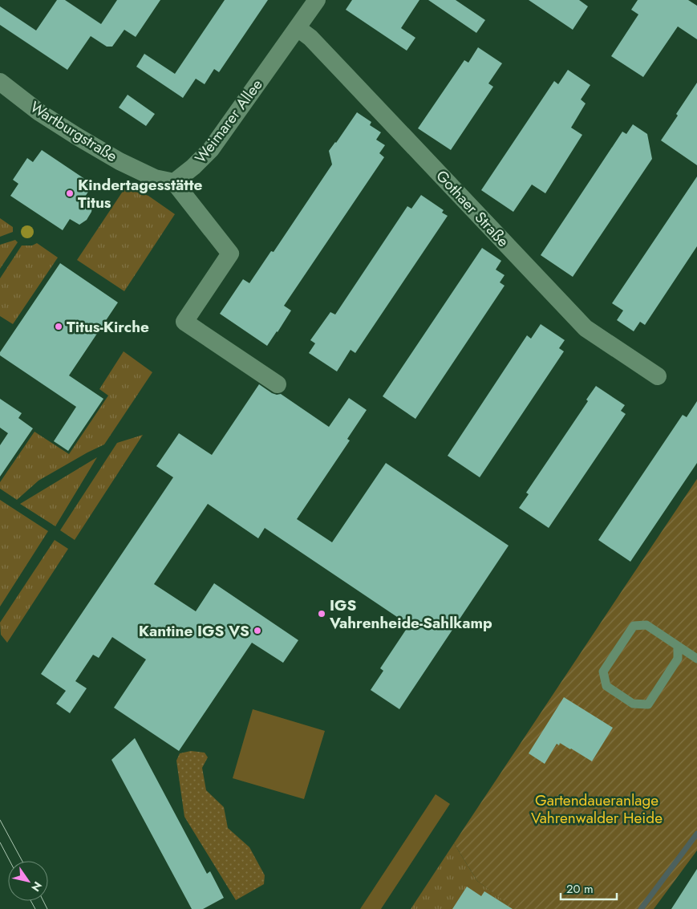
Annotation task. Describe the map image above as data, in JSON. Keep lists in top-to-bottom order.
{
  "streets": {
    "street": ["Weimarer Allee", "Wartburgstraße", "Gothaer Straße"]
  },
  "crossings": [
    ["Weimarer Allee", "Wartburgstraße"],
    ["Weimarer Allee", "Gothaer Straße"]
  ],
  "parks": ["Gartendaueranlage Vahrenwalder Heide"],
  "places": [
    "Kindertagesstätte Titus",
    "Titus-Kirche",
    "IGS Vahrenheide-Sahlkamp",
    "Kantine IGS VS"
  ],
  "scale_bar": "20 m",
  "north": "bottom right"
}
